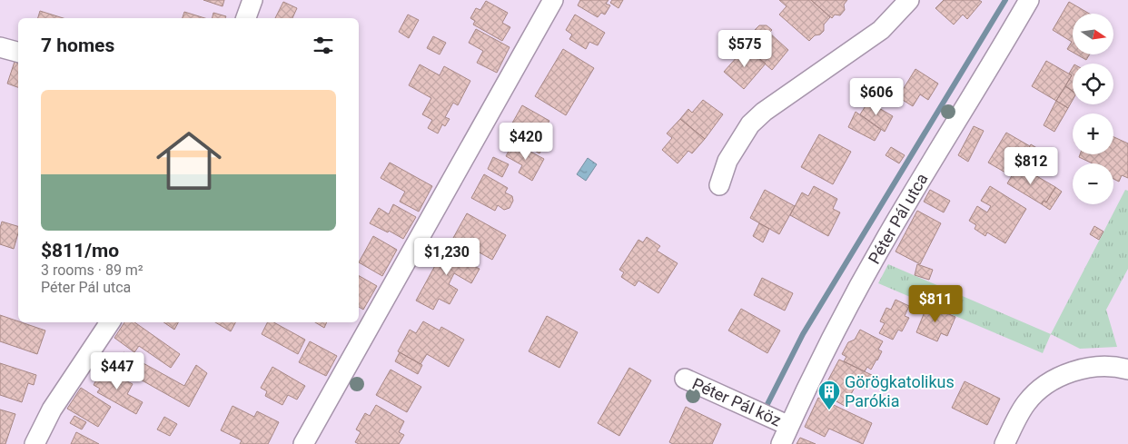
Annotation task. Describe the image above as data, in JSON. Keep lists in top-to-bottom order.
{
  "streets": {
    "street": ["Péter Pál utca", "Péter Pál köz"]
  },
  "crossings": [
    ["Péter Pál utca", "Péter Pál köz"]
  ],
  "places": {
    "building": ["Görögkatolikus Parókia"]
  },
  "north": "right",
  "page": {
    "map_buttons": ["+", "−"],
    "heading": "7 homes",
    "price": [
      "$575",
      "$606",
      "$420",
      "$812",
      "$1,230",
      "$811",
      "$447"
    ],
    "list": [
      {
        "name": "$811/mo",
        "note": "3 rooms · 89 m² · Péter Pál utca"
      }
    ]
  }
}
